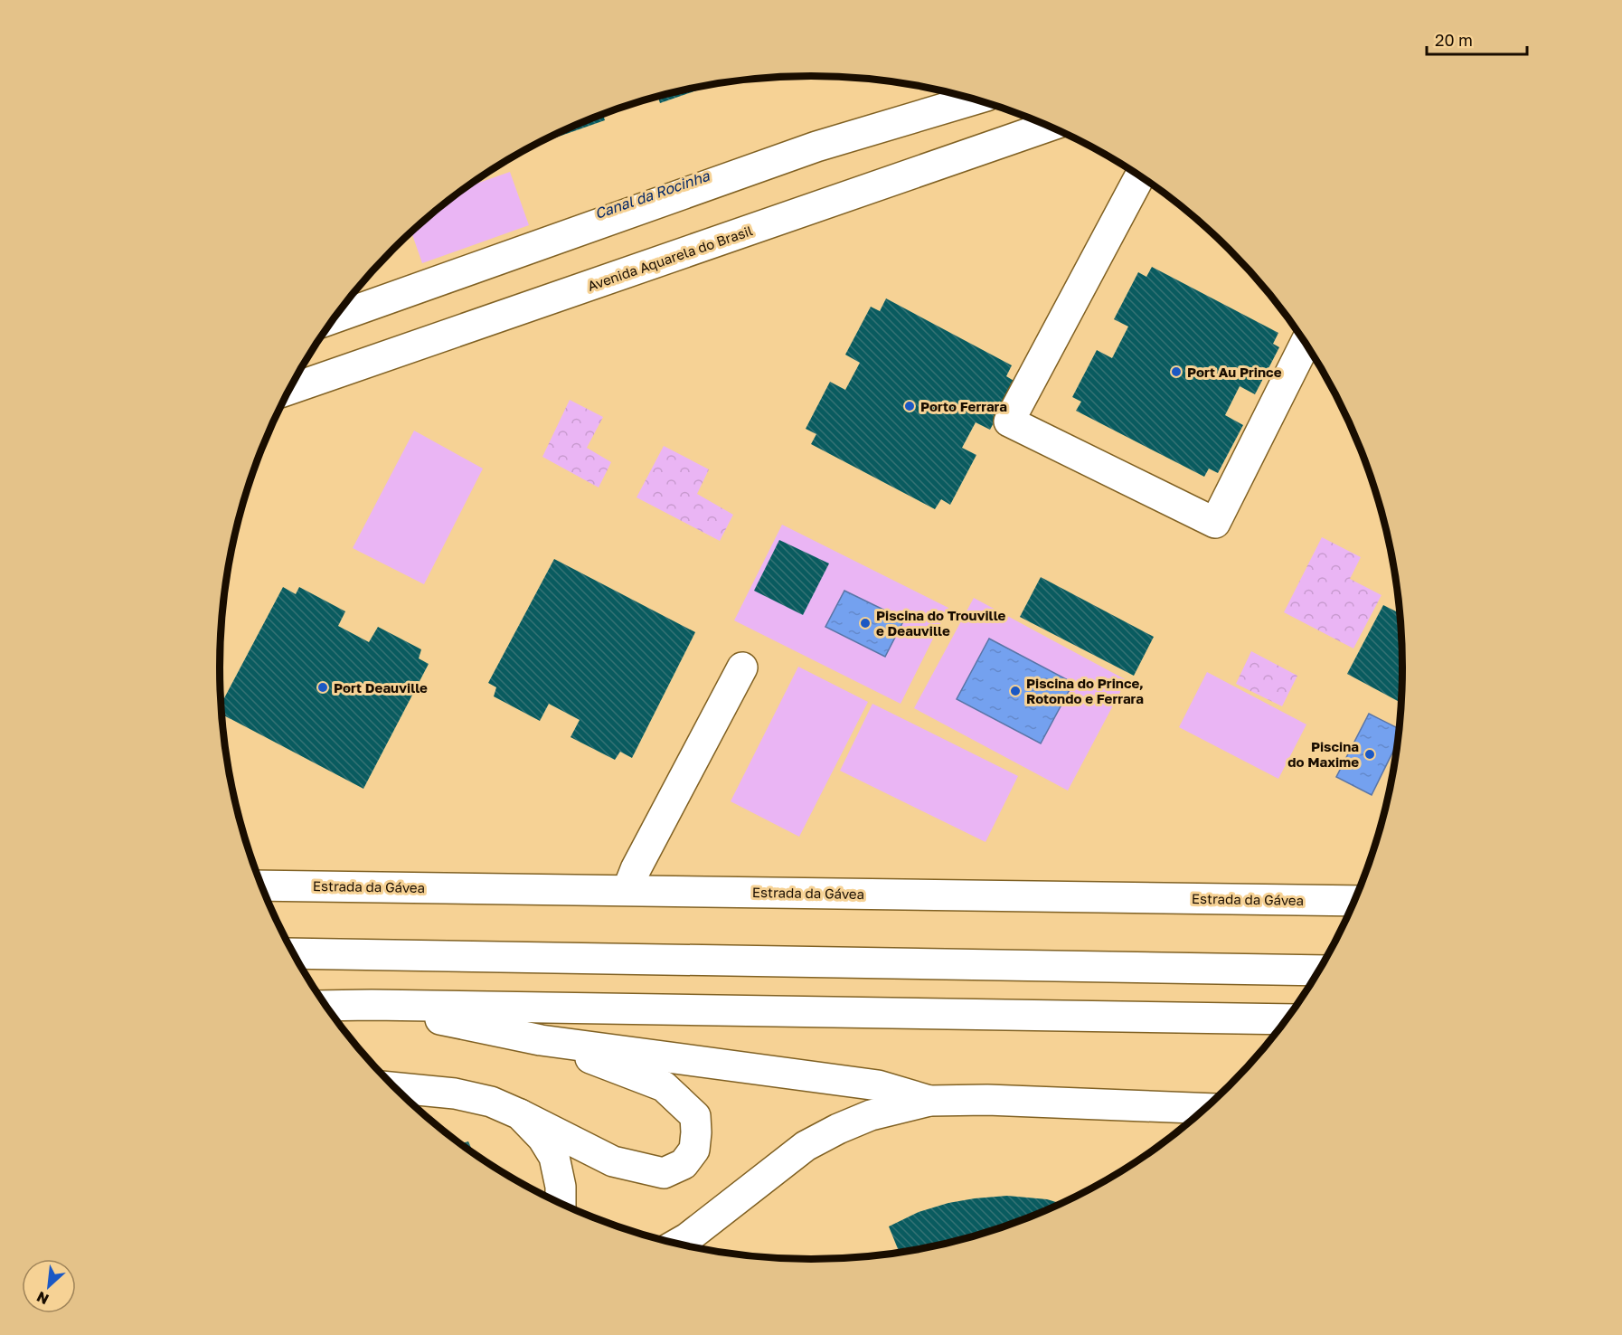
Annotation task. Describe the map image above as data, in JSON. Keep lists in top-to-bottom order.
{
  "streets": {
    "main road": ["Avenida Aquarela do Brasil", "Estrada da Gávea"]
  },
  "water": ["Canal da Rocinha"],
  "places": [
    "Port Au Prince",
    "Porto Ferrara",
    "Piscina do Trouville e Deauville",
    "Port Deauville",
    "Piscina do Prince, Rotondo e Ferrara",
    "Piscina do Maxime"
  ],
  "scale_bar": "20 m",
  "north": "bottom left"
}
